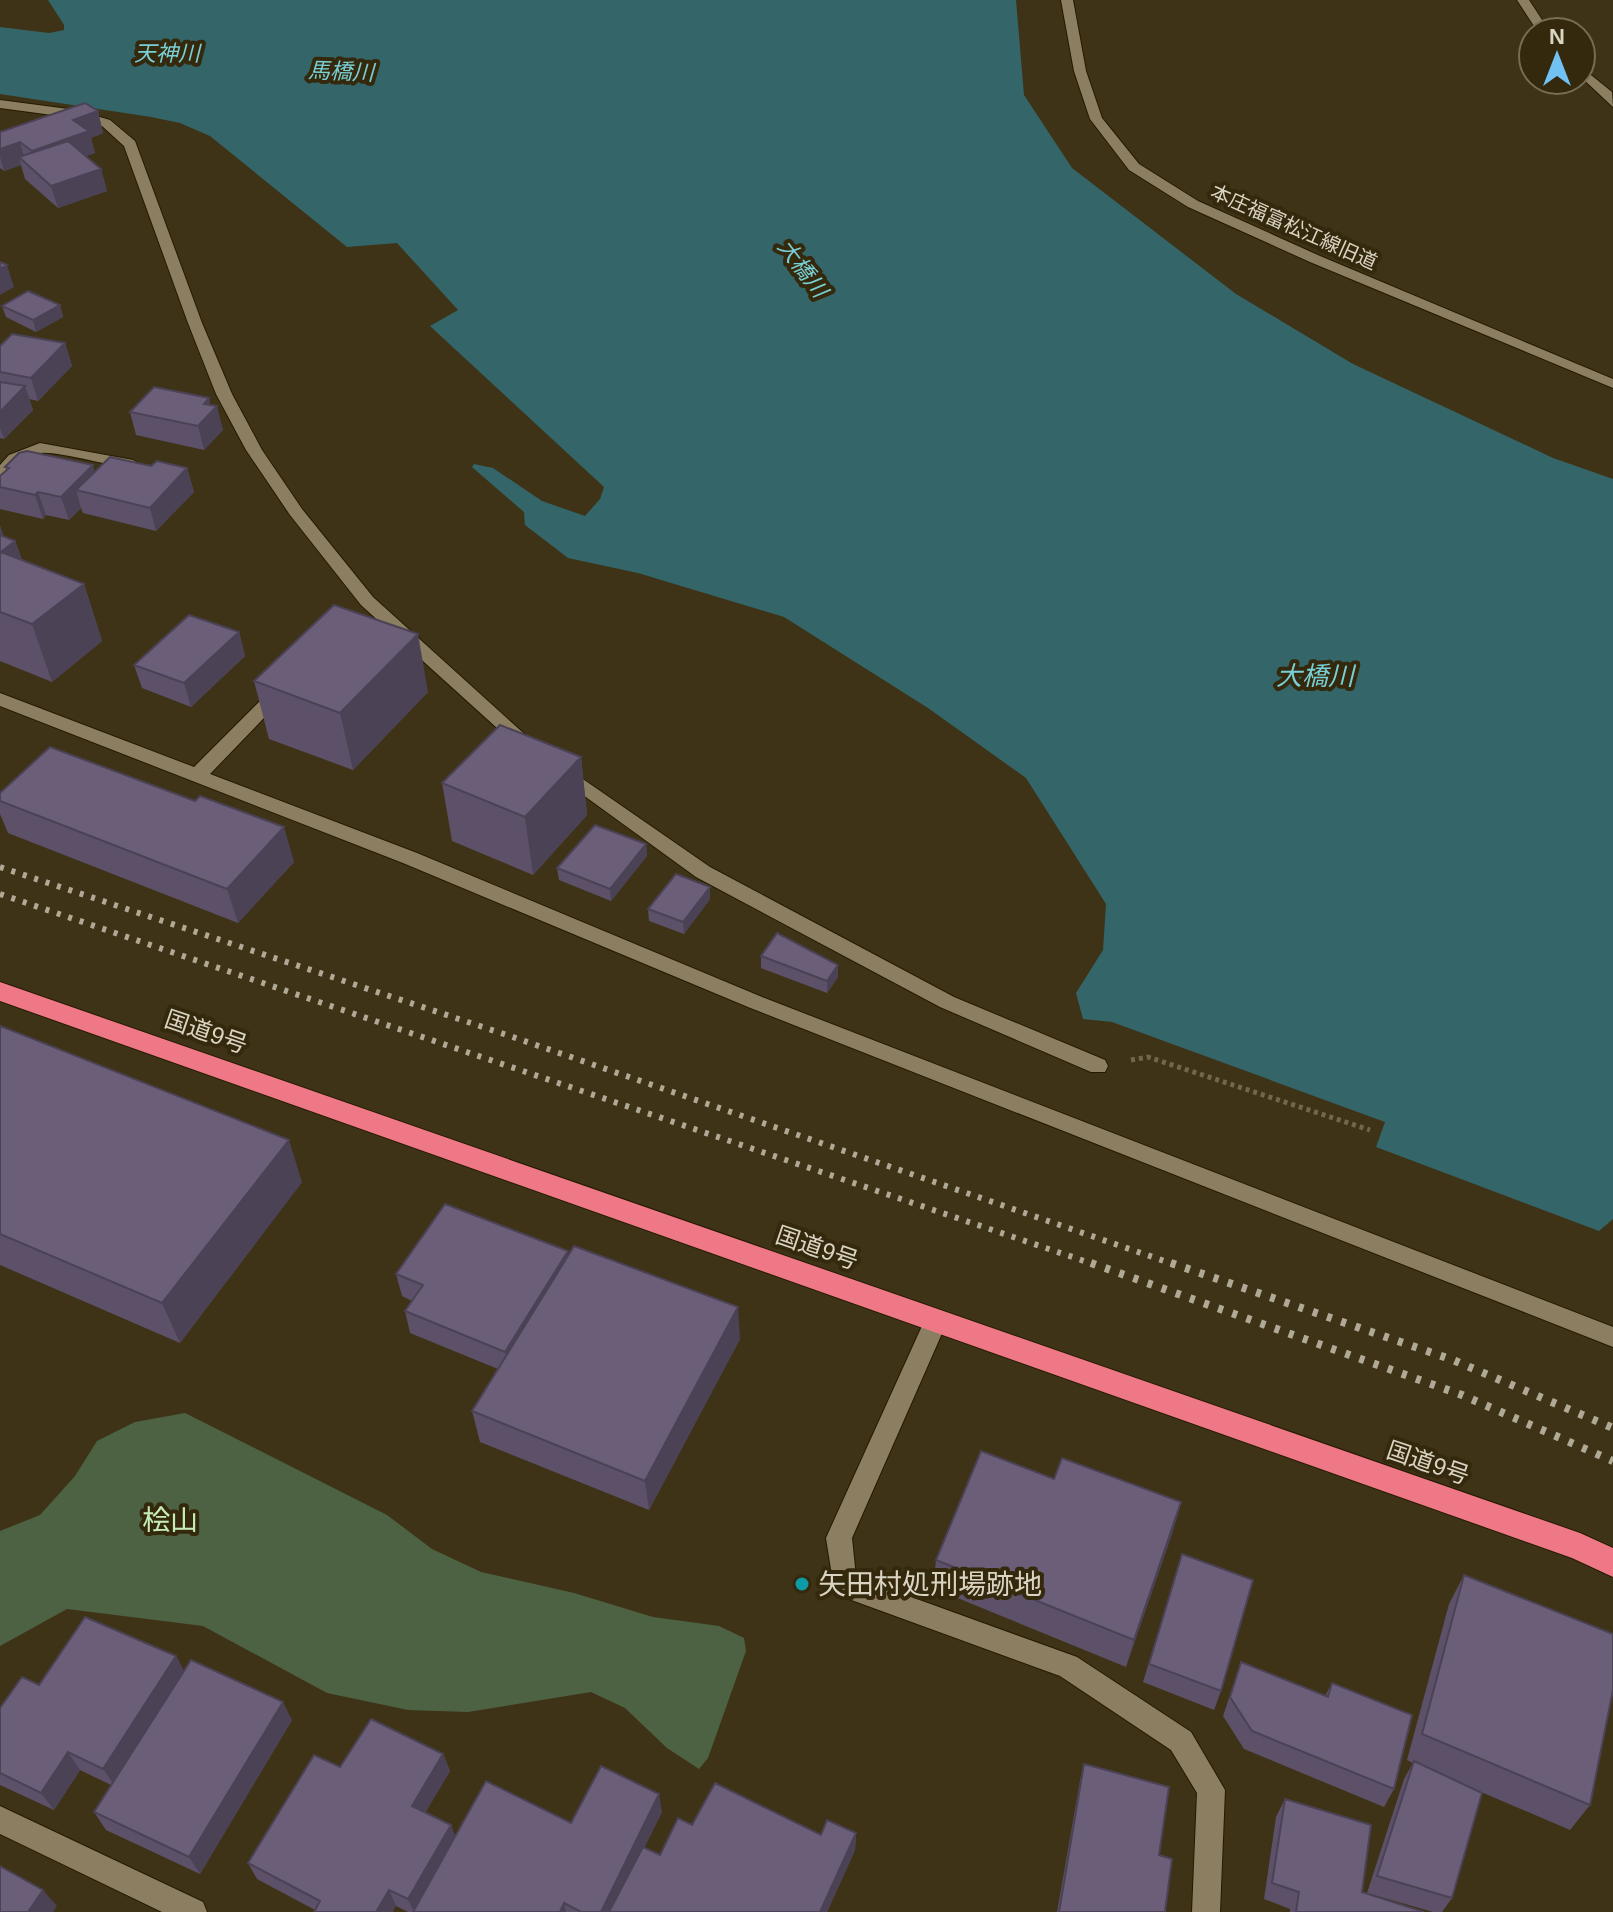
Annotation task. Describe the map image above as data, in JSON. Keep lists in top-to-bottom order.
{
  "streets": {
    "highway": ["国道9号"],
    "street": ["本庄福富松江線旧道"]
  },
  "water": ["天神川", "馬橋川", "大橋川"],
  "parks": ["桧山"],
  "places": ["矢田村処刑場跡地"],
  "north": "top"
}
